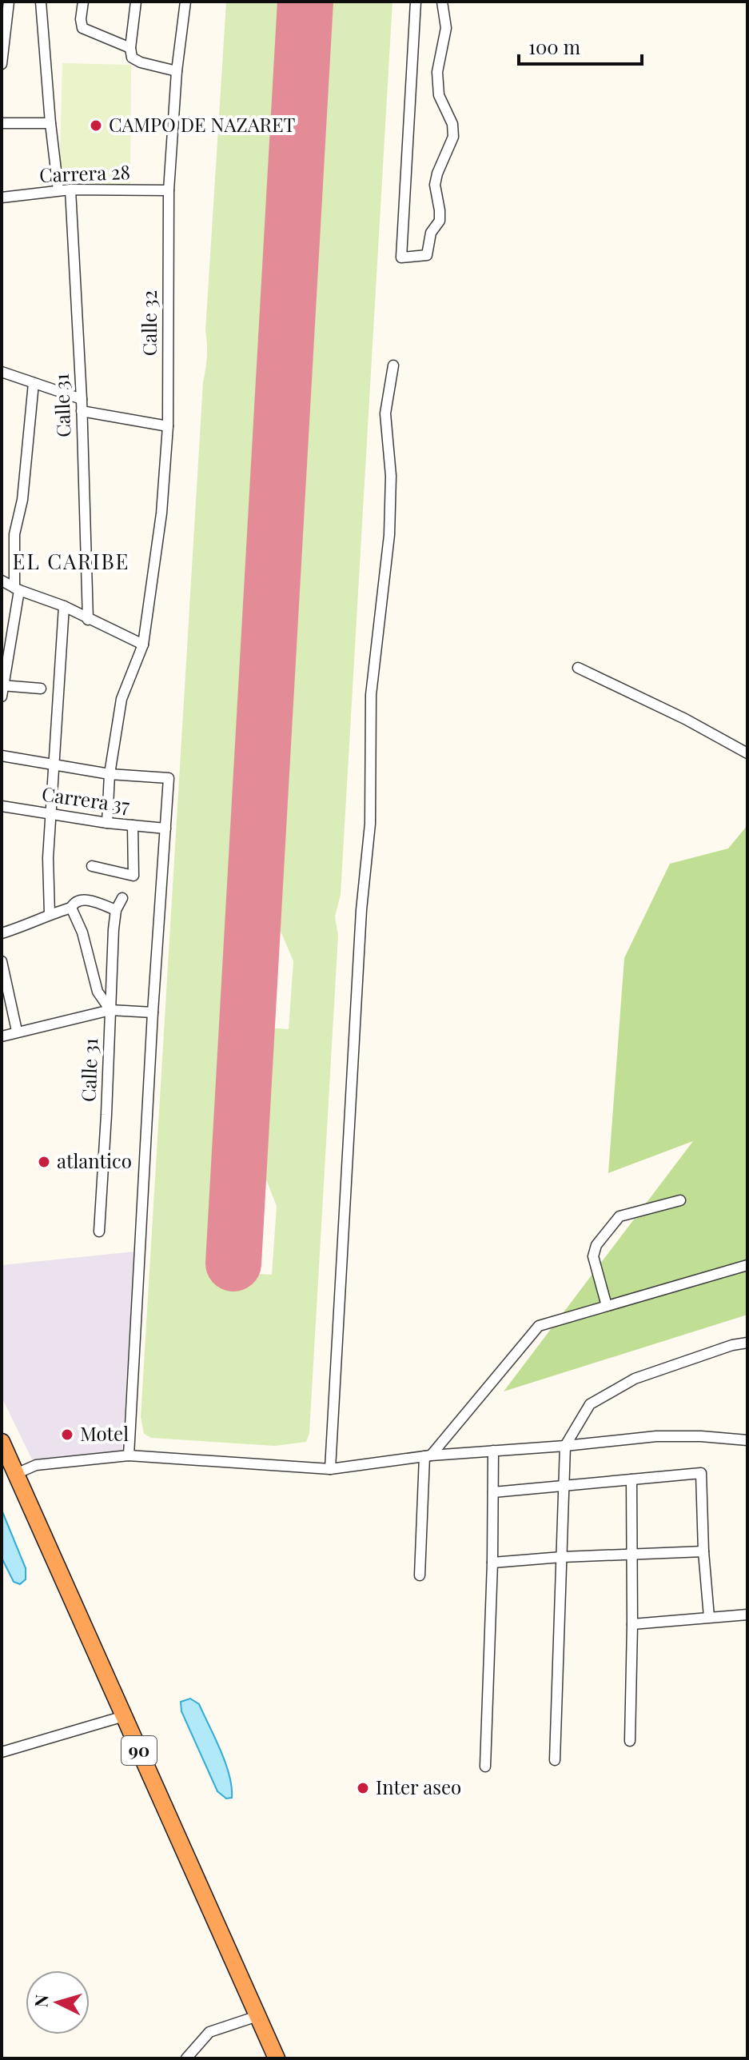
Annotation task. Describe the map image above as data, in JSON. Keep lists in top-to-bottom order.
{
  "streets": {
    "highway": ["90"],
    "street": [
      "Carrera 28",
      "Calle 32",
      "Calle 31",
      "Carrera 37"
    ]
  },
  "crossings": [
    ["Carrera 28", "Calle 32"],
    ["Carrera 28", "Calle 31"],
    ["Calle 32", "Carrera 37"]
  ],
  "districts": ["EL CARIBE"],
  "places": [
    "CAMPO DE NAZARET",
    "atlantico",
    "Motel",
    "Inter aseo"
  ],
  "scale_bar": "100 m",
  "north": "left"
}
